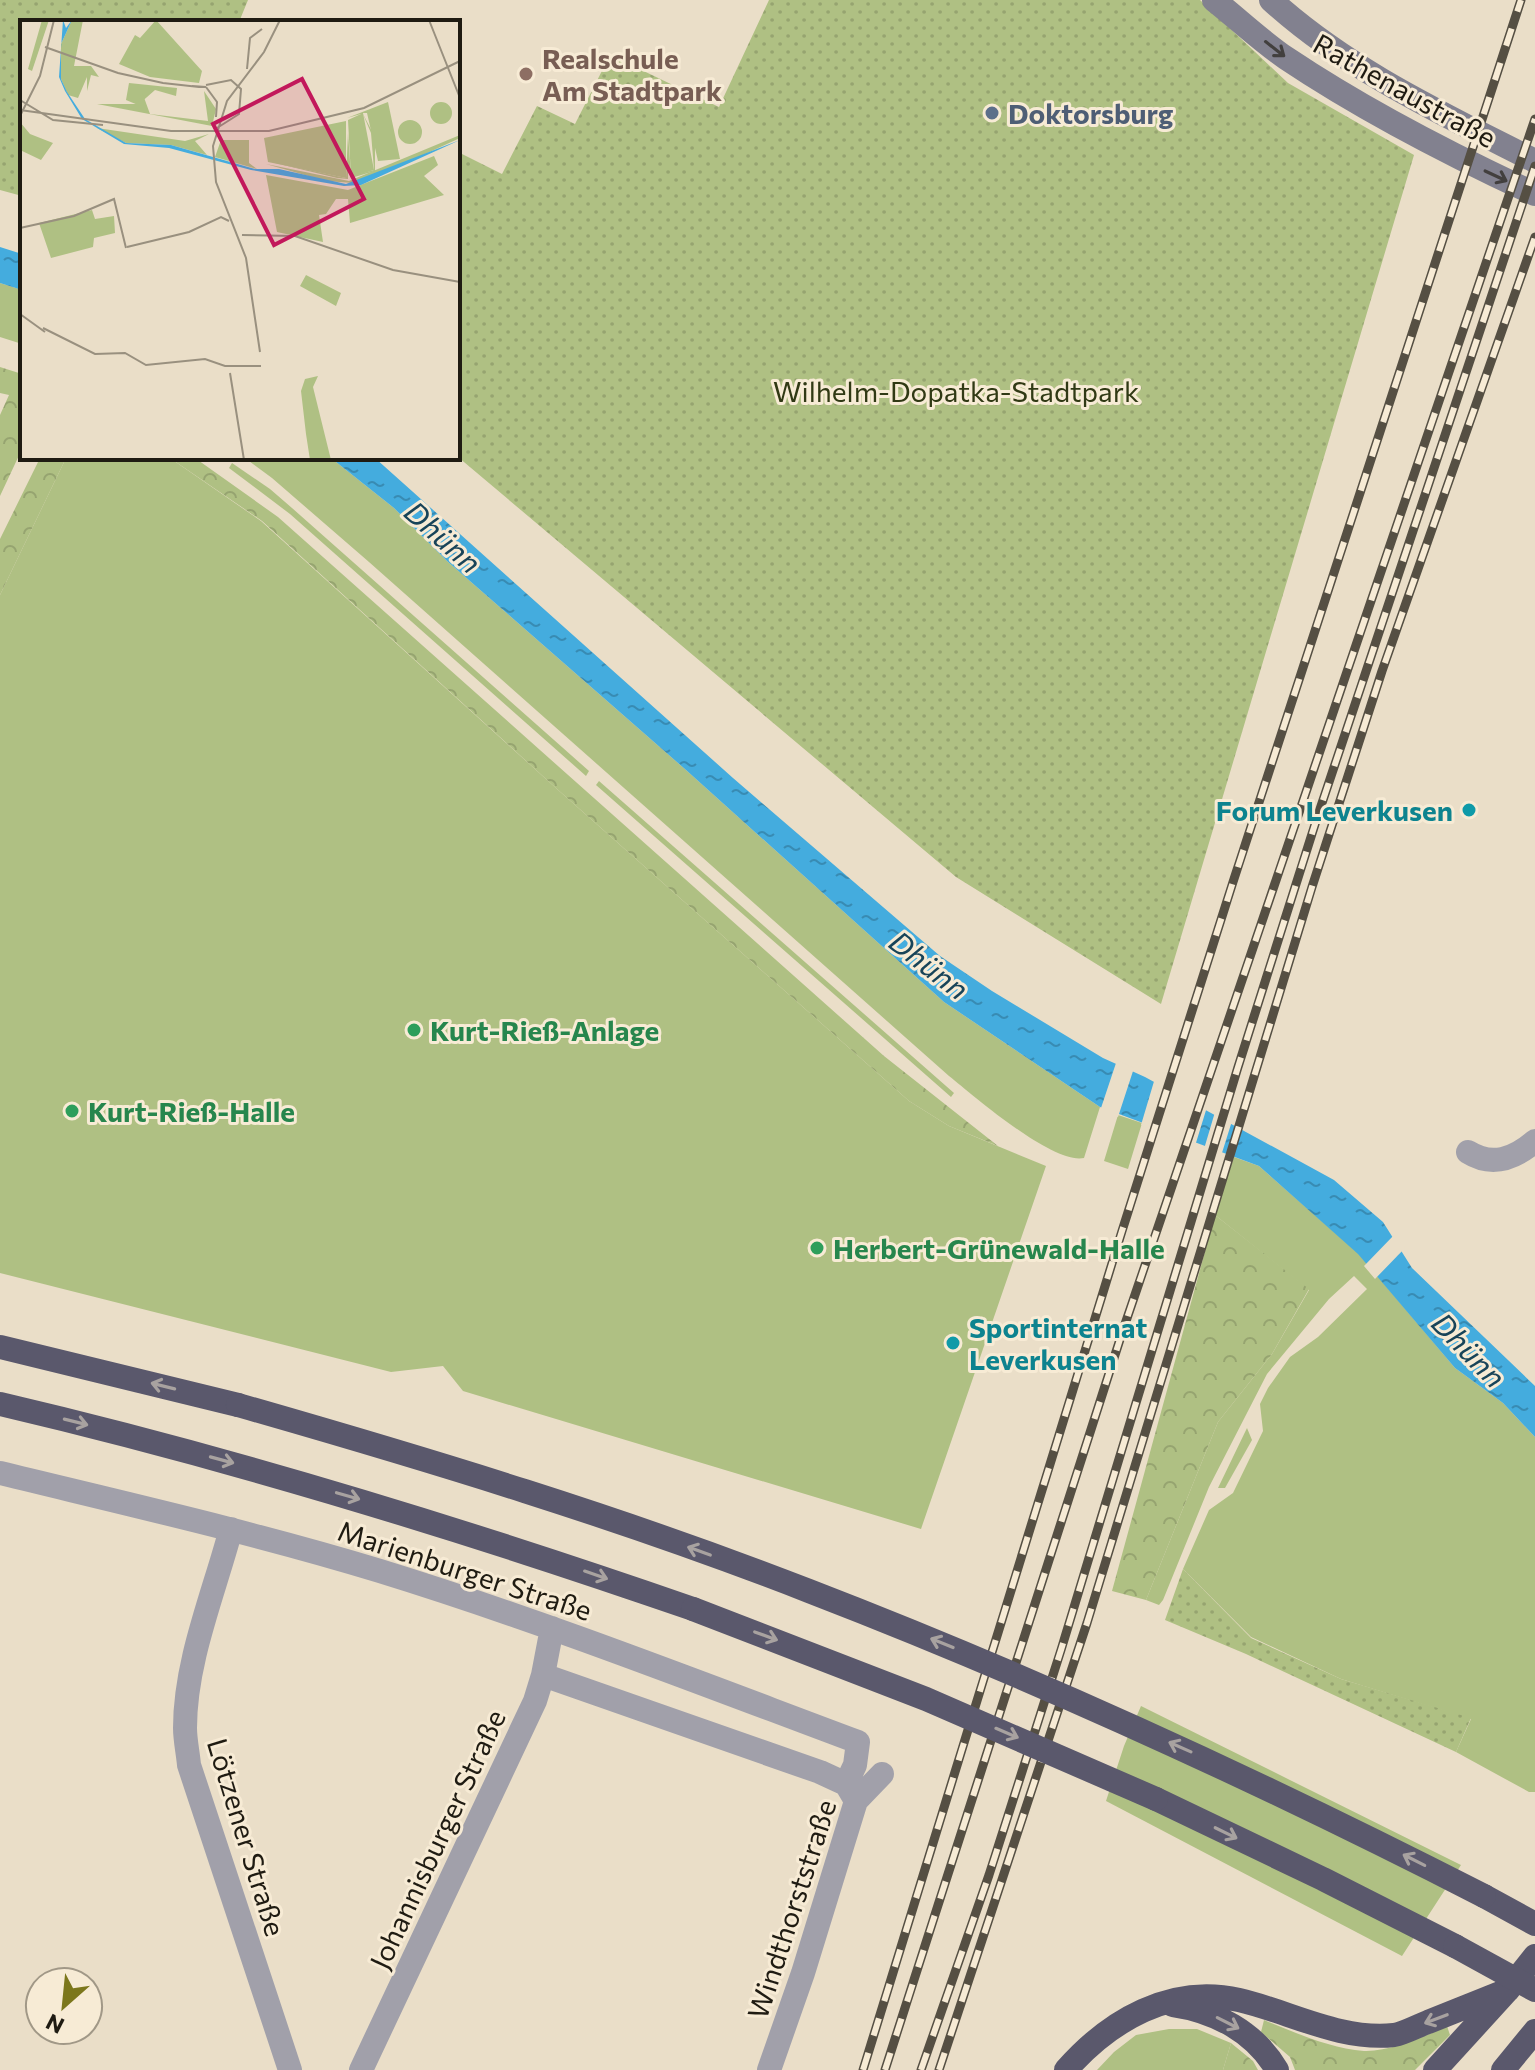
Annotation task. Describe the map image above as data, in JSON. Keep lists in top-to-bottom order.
{
  "streets": {
    "main road": ["Rathenaustraße"],
    "street": [
      "Marienburger Straße",
      "Lötzener Straße",
      "Johannisburger Straße",
      "Windthorststraße"
    ]
  },
  "crossings": [
    ["Marienburger Straße", "Lötzener Straße"],
    ["Marienburger Straße", "Johannisburger Straße"],
    ["Marienburger Straße", "Windthorststraße"]
  ],
  "water": ["Dhünn"],
  "parks": ["Wilhelm-Dopatka-Stadtpark"],
  "places": [
    "Realschule Am Stadtpark",
    "Doktorsburg",
    "Forum Leverkusen",
    "Kurt-Rieß-Anlage",
    "Kurt-Rieß-Halle",
    "Herbert-Grünewald-Halle",
    "Sportinternat Leverkusen"
  ],
  "north": "bottom left"
}
